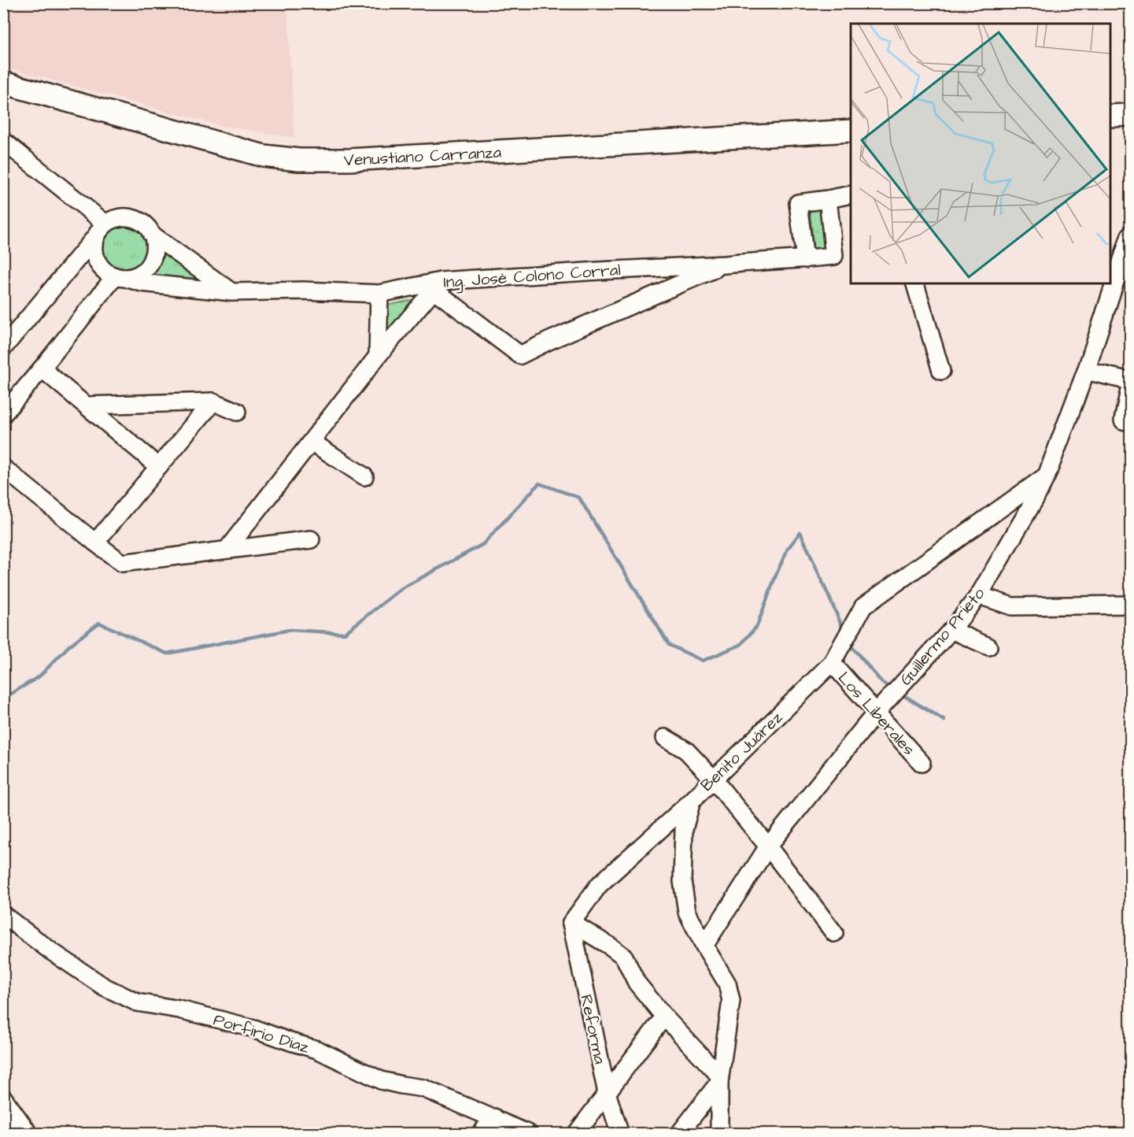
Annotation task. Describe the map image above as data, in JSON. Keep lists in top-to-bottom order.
{
  "streets": {
    "main road": ["Venustiano Carranza"],
    "street": [
      "Ing. José Colono Corral",
      "Guillermo Prieto",
      "Los Liberales",
      "Benito Juárez",
      "Reforma",
      "Porfirio Diaz"
    ]
  },
  "crossings": [
    ["Guillermo Prieto", "Los Liberales"],
    ["Guillermo Prieto", "Benito Juárez"],
    ["Los Liberales", "Benito Juárez"]
  ]
}
